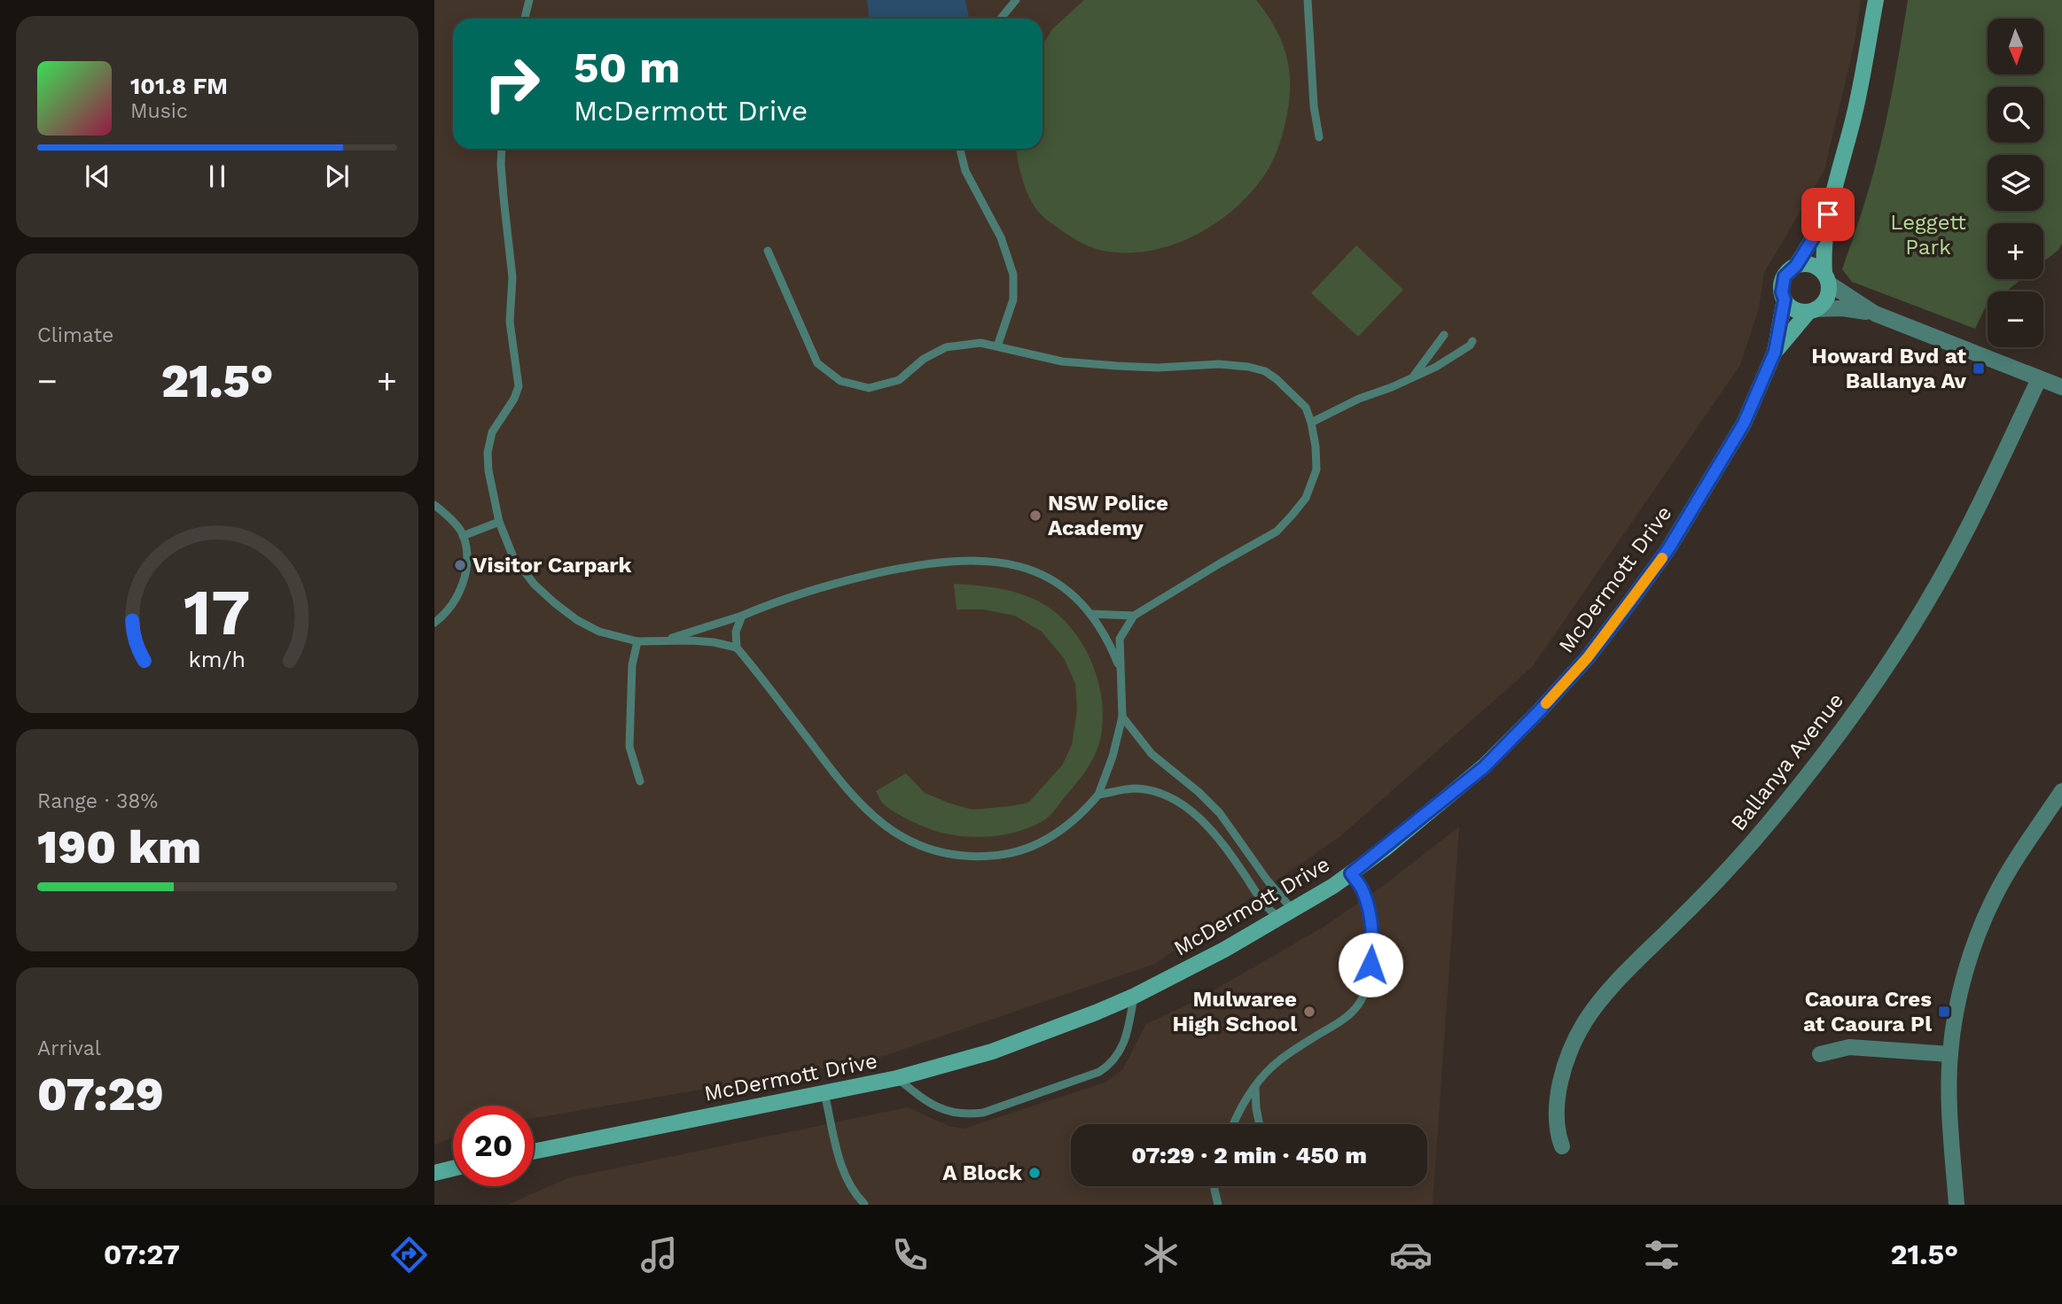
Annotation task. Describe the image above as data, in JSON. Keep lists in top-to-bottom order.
{
  "streets": {
    "main road": ["McDermott Drive"],
    "street": ["Ballanya Avenue"]
  },
  "parks": ["Leggett Park"],
  "places": {
    "transit": ["Howard Bvd at Ballanya Av", "Caoura Cres at Caoura Pl"],
    "other": [
      "NSW Police Academy",
      "Visitor Carpark",
      "Mulwaree High School",
      "A Block"
    ]
  },
  "north": "bottom",
  "page": {
    "map_buttons": ["+", "−"],
    "turn": ["50 m", "McDermott Drive"],
    "song": ["101.8 FM", "Music"],
    "tile": [
      "Climate",
      ["Range · 38%", "190 km"],
      ["Arrival", "07:29"]
    ],
    "heat": ["−", "21.5°", "+"],
    "limit": "20",
    "trip": "07:29 · 2 min · 450 m",
    "tabs": ["07:27", "21.5°"],
    "gauge": ["17", "km/h"]
  }
}
